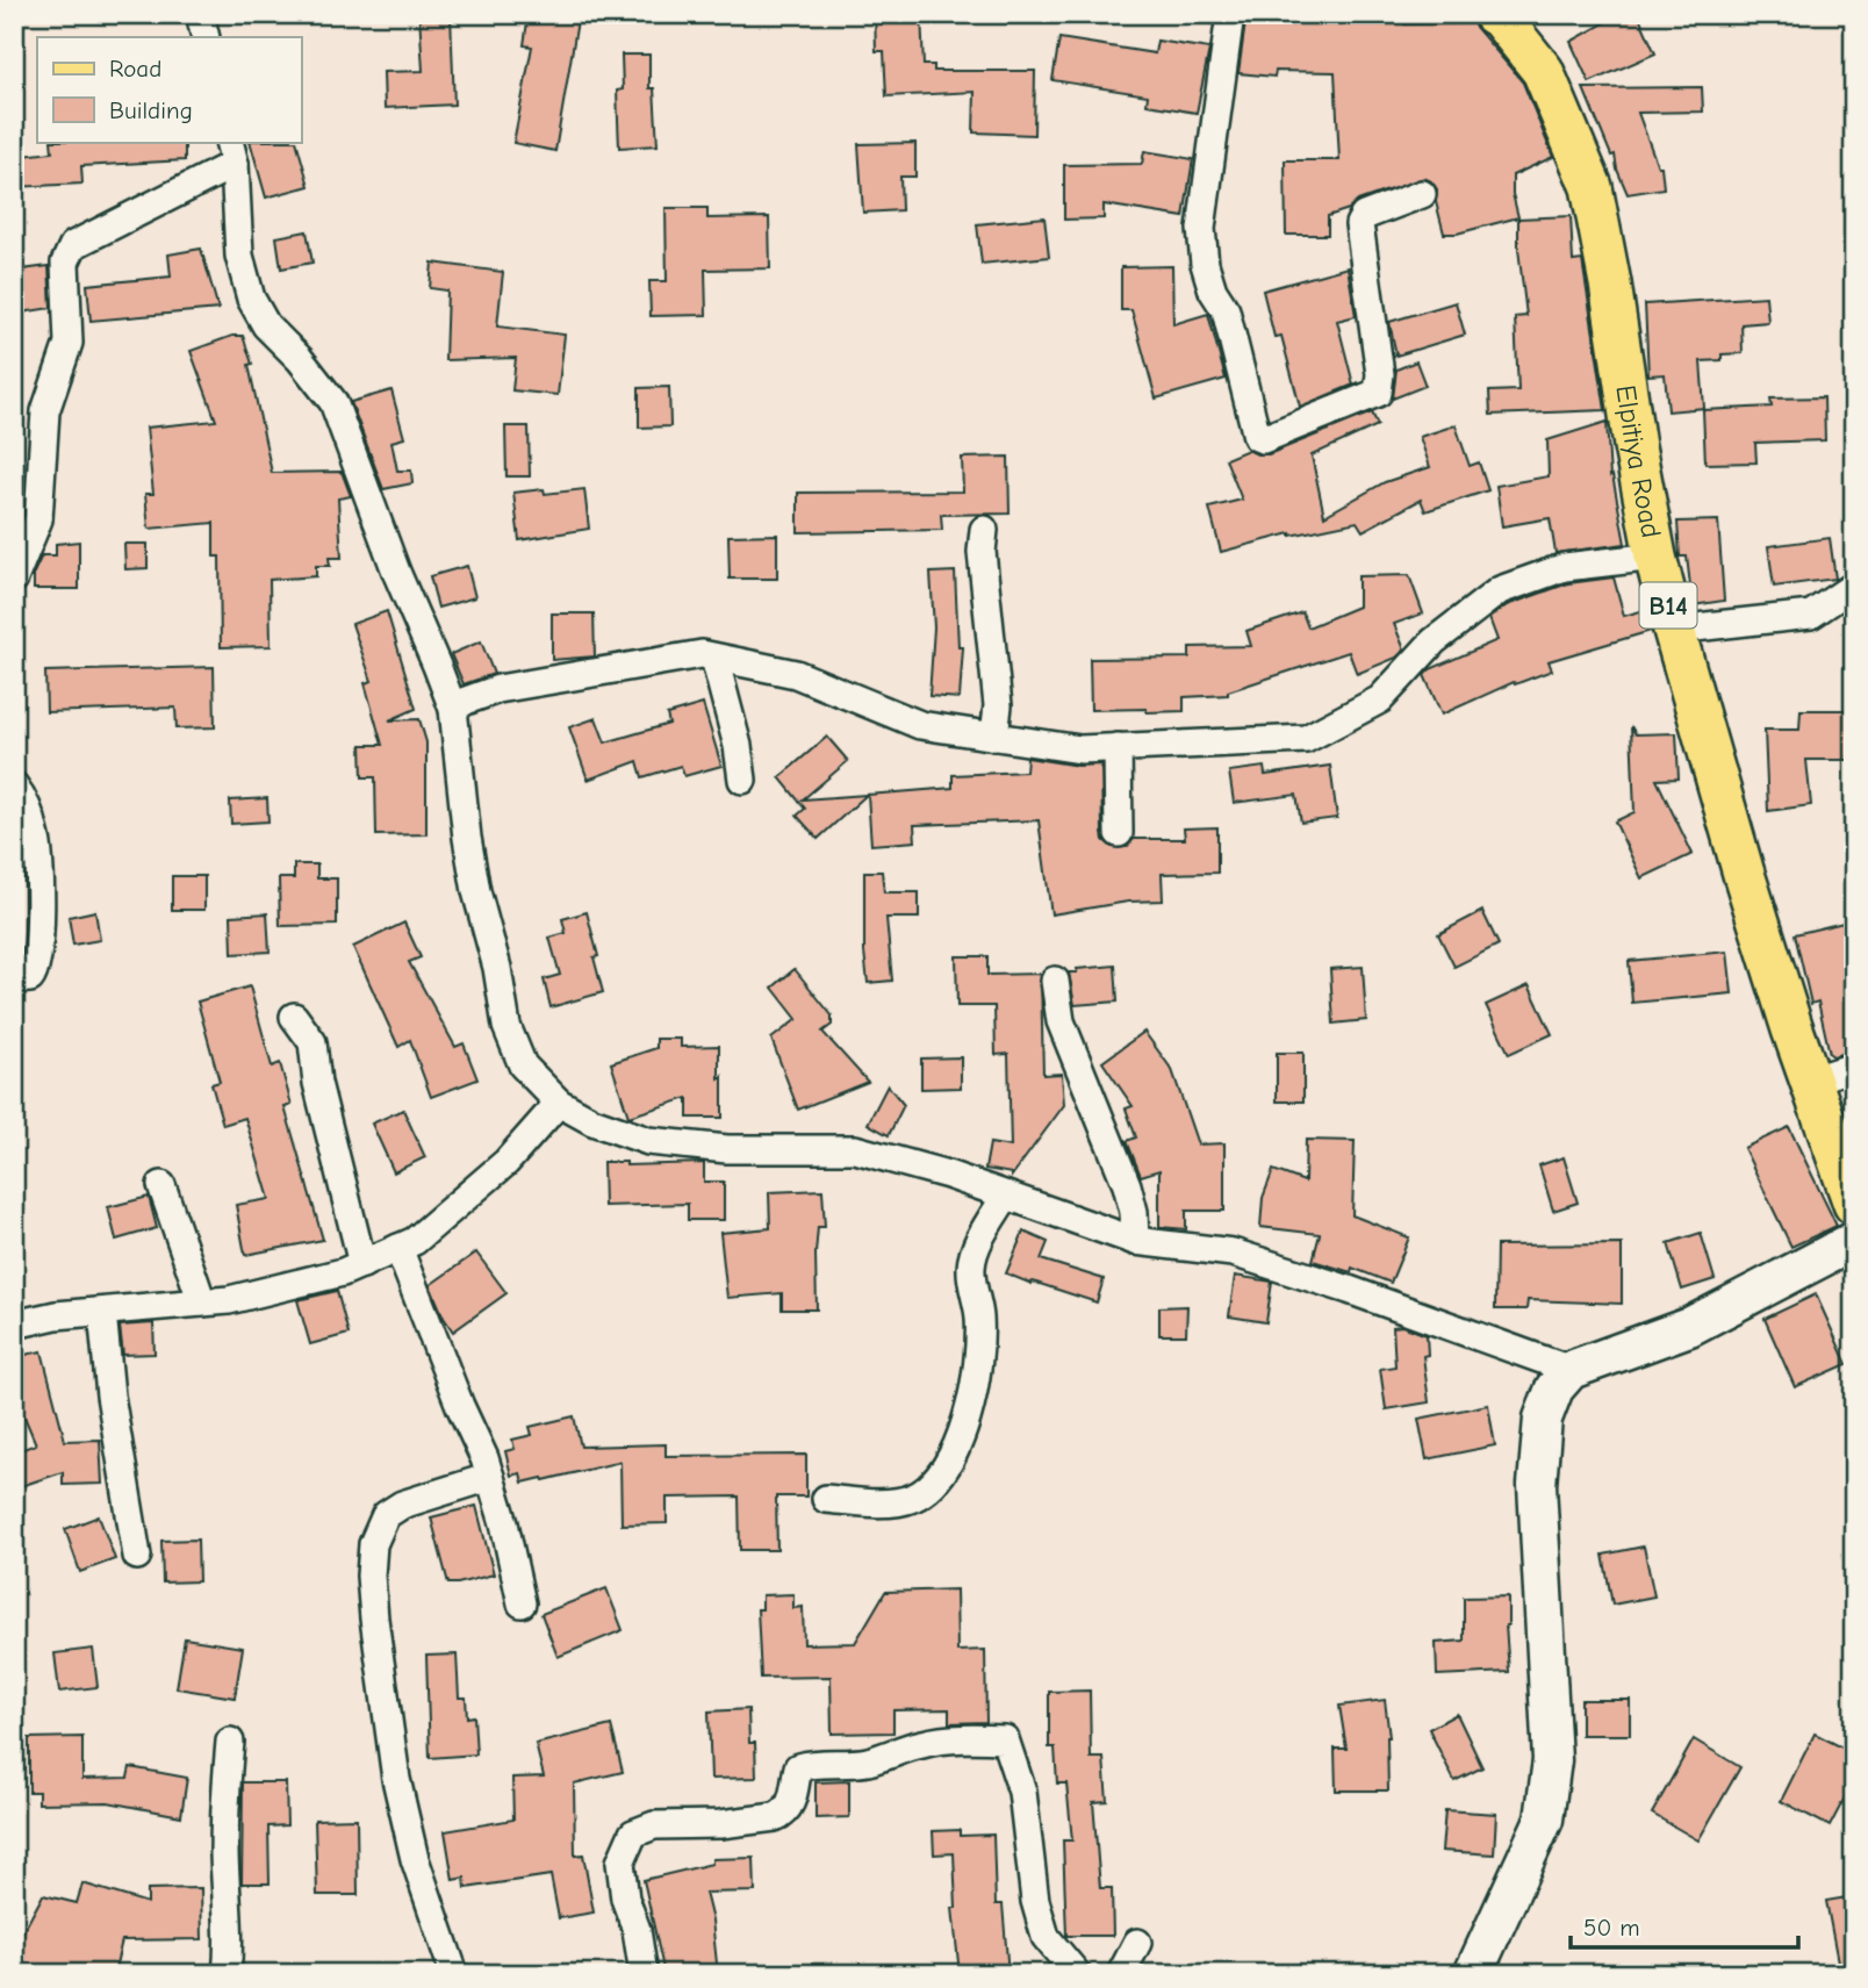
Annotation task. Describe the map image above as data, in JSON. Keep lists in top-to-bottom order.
{
  "streets": {
    "main road": ["Elpitiya Road", "B14"]
  },
  "legend": ["Road", "Building"],
  "scale_bar": "50 m"
}
